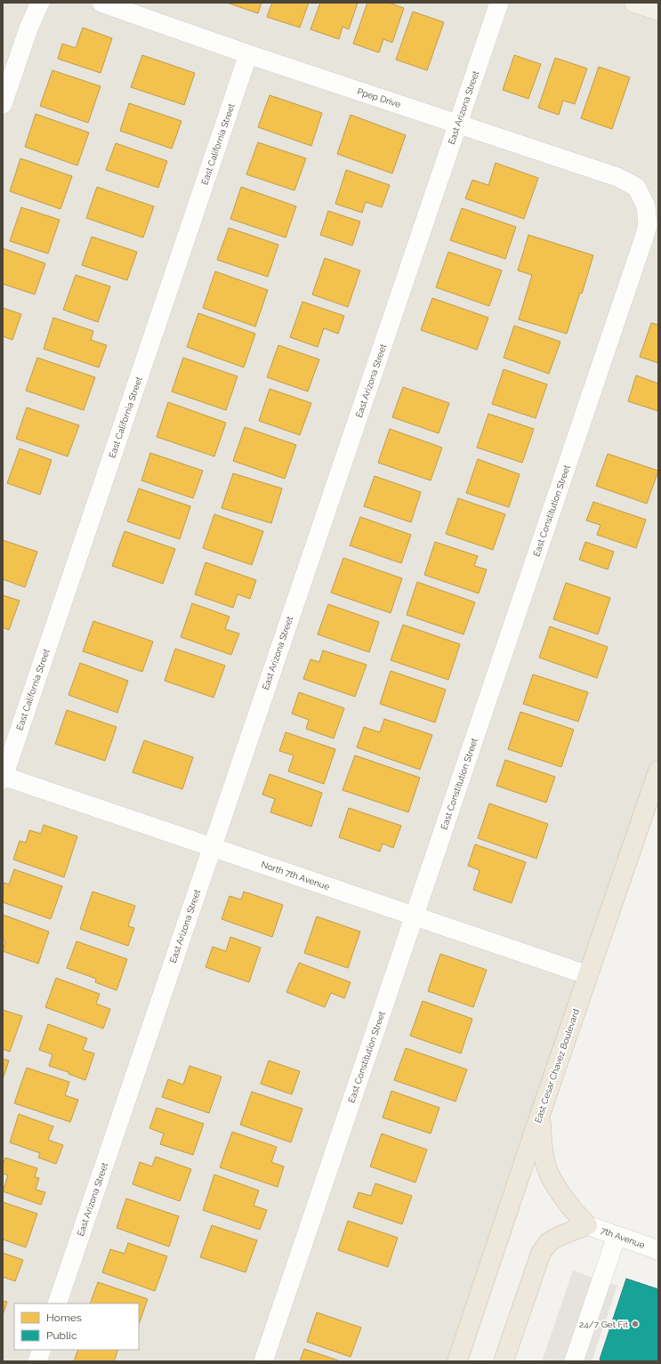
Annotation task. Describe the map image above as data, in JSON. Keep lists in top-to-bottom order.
{
  "streets": {
    "highway": ["East Cesar Chavez Boulevard"],
    "street": [
      "Ppep Drive",
      "East Arizona Street",
      "East California Street",
      "East Constitution Street",
      "North 7th Avenue",
      "7th Avenue"
    ]
  },
  "crossings": [
    ["Ppep Drive", "East Arizona Street"],
    ["Ppep Drive", "East California Street"],
    ["Ppep Drive", "East Constitution Street"],
    ["East Arizona Street", "North 7th Avenue"],
    ["East California Street", "North 7th Avenue"],
    ["East Constitution Street", "North 7th Avenue"],
    ["North 7th Avenue", "East Cesar Chavez Boulevard"]
  ],
  "places": ["24/7 Get Fit"],
  "legend": ["Homes", "Public"]
}
